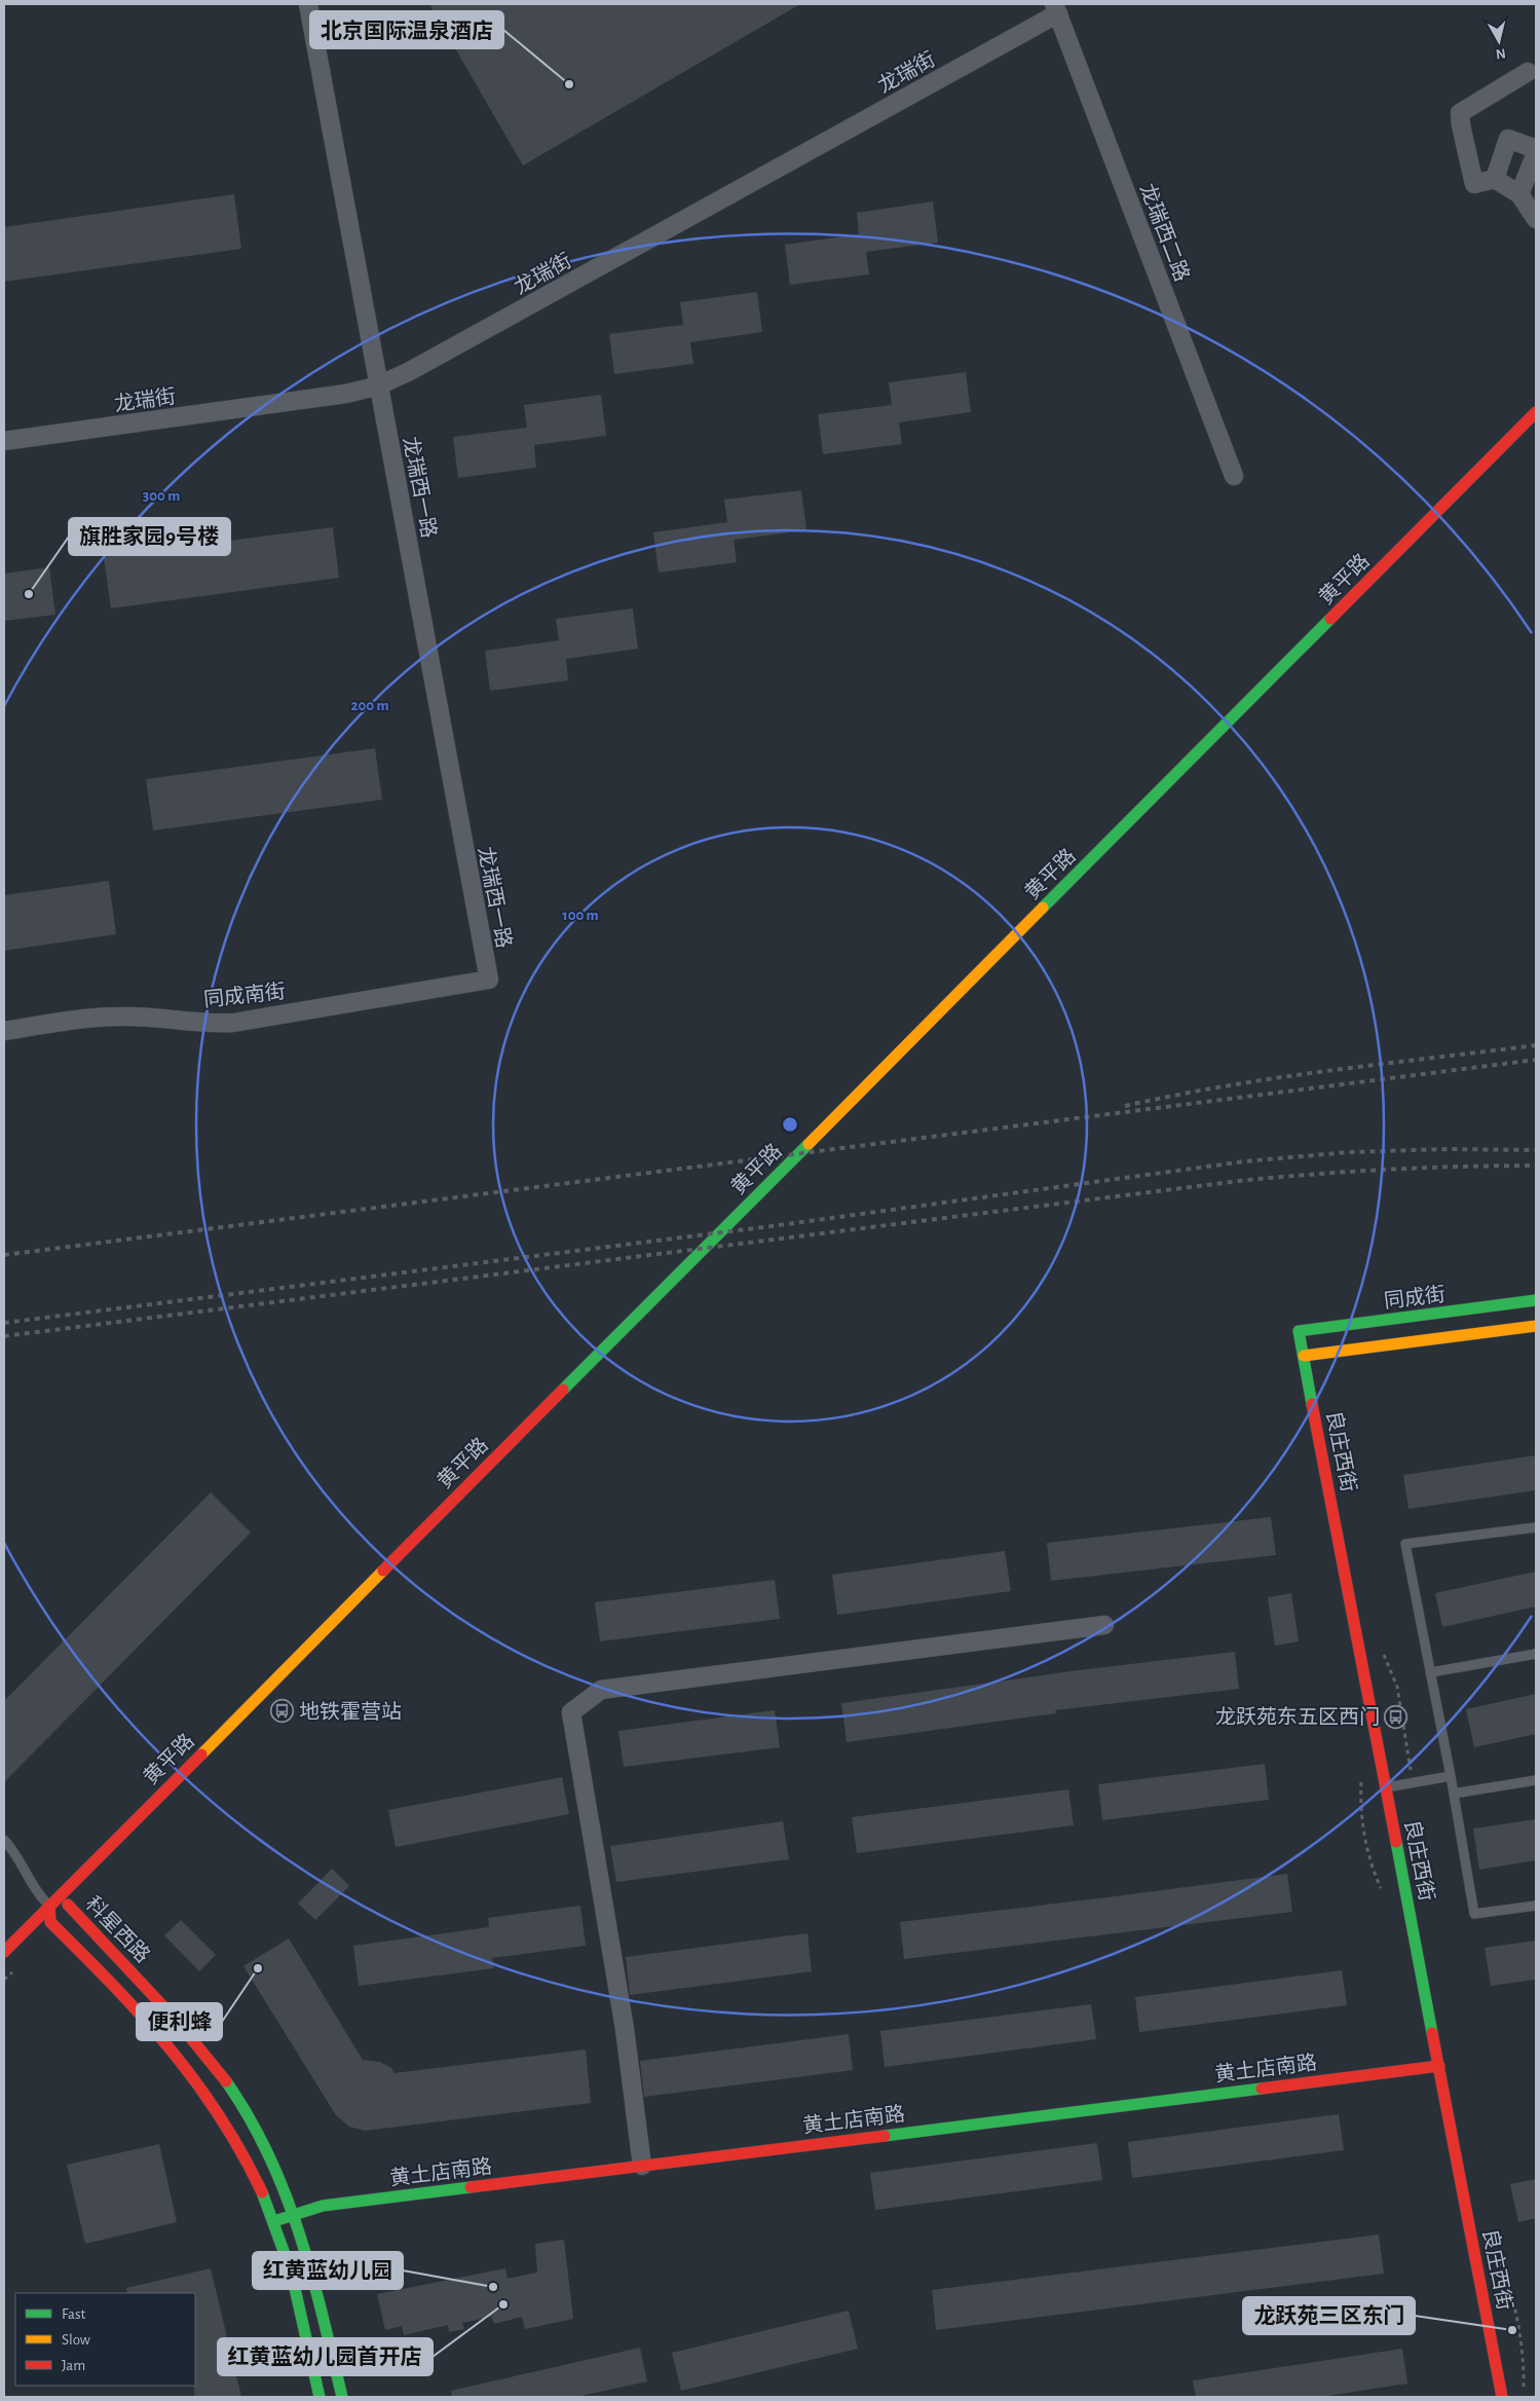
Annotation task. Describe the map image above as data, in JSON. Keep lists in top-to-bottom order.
{
  "streets": {
    "street": [
      "龙瑞街",
      "龙瑞西二路",
      "龙瑞西一路",
      "黄平路",
      "同成南街",
      "同成街",
      "良庄西街",
      "科星西路",
      "黄土店南路"
    ]
  },
  "crossings": [
    ["龙瑞街", "龙瑞西二路"],
    ["龙瑞街", "龙瑞西一路"],
    ["龙瑞西一路", "同成南街"],
    ["黄平路", "科星西路"],
    ["同成街", "良庄西街"],
    ["良庄西街", "黄土店南路"],
    ["科星西路", "黄土店南路"]
  ],
  "places": {
    "other": [
      "北京国际温泉酒店",
      "旗胜家园9号楼",
      "便利蜂",
      "红黄蓝幼儿园",
      "红黄蓝幼儿园首开店",
      "龙跃苑三区东门"
    ],
    "bus stop": ["地铁霍营站", "龙跃苑东五区西门"]
  },
  "legend": ["Fast", "Slow", "Jam"],
  "north": "bottom",
  "rings": ["300 m", "200 m", "100 m"]
}
